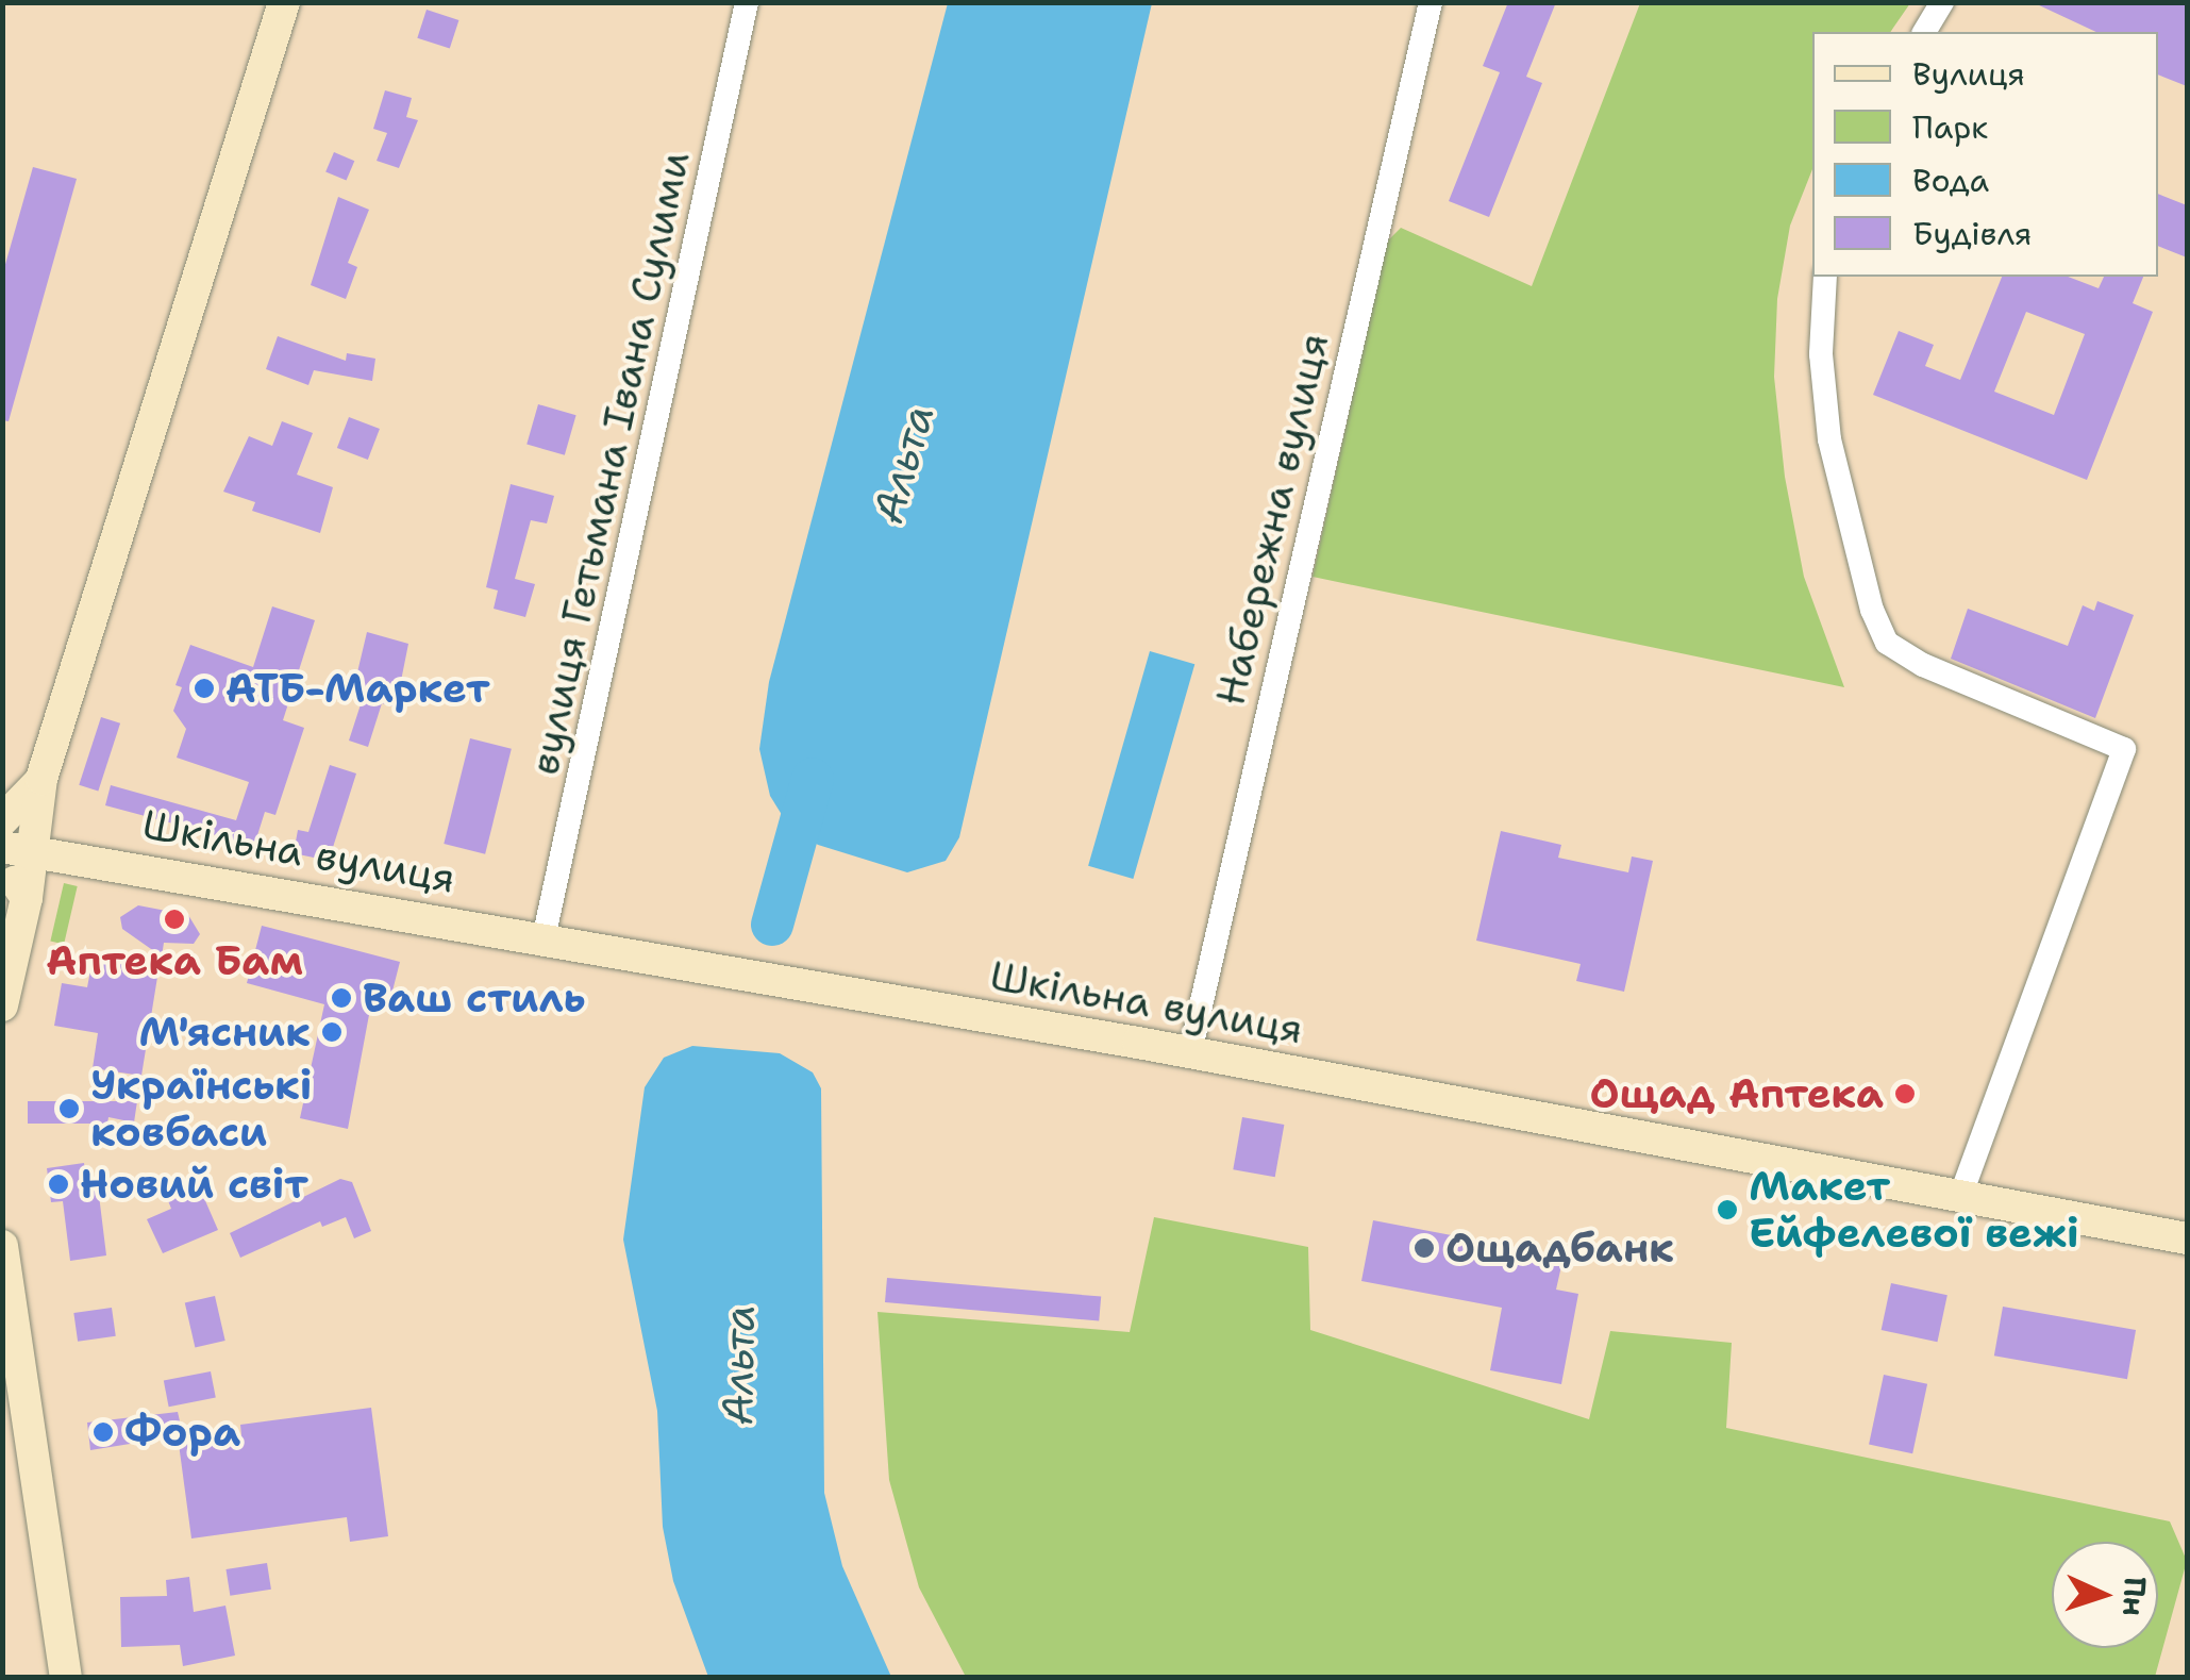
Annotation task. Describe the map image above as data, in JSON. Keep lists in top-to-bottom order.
{
  "streets": {
    "main road": ["Шкільна вулиця"],
    "street": ["вулиця Гетьмана Івана Сулими", "Набережна вулиця"]
  },
  "crossings": [
    ["вулиця Гетьмана Івана Сулими", "Шкільна вулиця"],
    ["Набережна вулиця", "Шкільна вулиця"]
  ],
  "water": ["Альта"],
  "places": [
    "АТБ-Маркет",
    "Аптека Бам",
    "Ваш стиль",
    "М'ясник",
    "Ощад Аптека",
    "Українські ковбаси",
    "Новий світ",
    "Макет Ейфелевої вежі",
    "Ощадбанк",
    "Фора"
  ],
  "legend": [
    "Вулиця",
    "Парк",
    "Вода",
    "Будівля"
  ],
  "north": "right"
}
